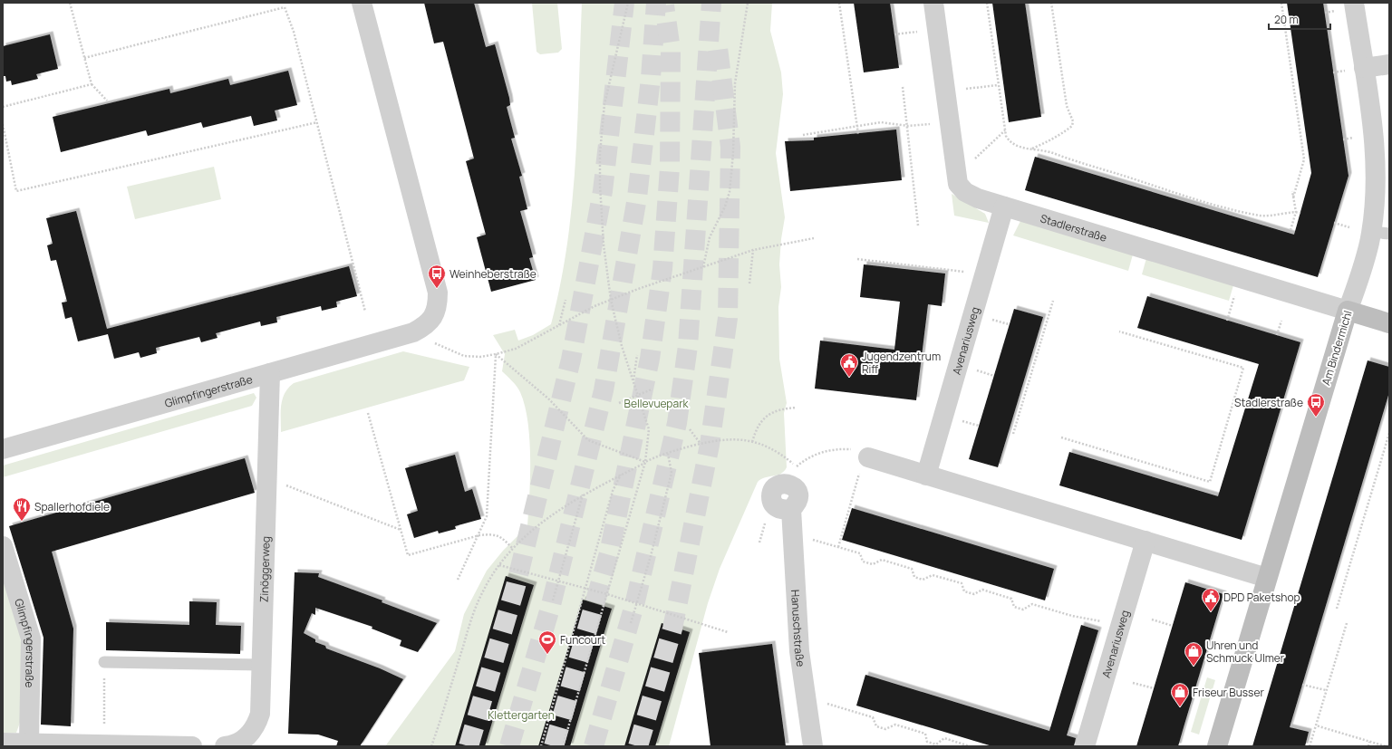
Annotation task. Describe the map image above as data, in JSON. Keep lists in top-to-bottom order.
{
  "streets": {
    "main road": ["Stadlerstraße", "Am Bindermichl"],
    "street": [
      "Avenariusweg",
      "Glimpfingerstraße",
      "Zinöggerweg",
      "Hanuschstraße"
    ]
  },
  "crossings": [
    ["Stadlerstraße", "Avenariusweg"],
    ["Stadlerstraße", "Am Bindermichl"],
    ["Glimpfingerstraße", "Zinöggerweg"]
  ],
  "parks": ["Bellevuepark", "Klettergarten"],
  "places": {
    "bus stop": ["Weinheberstraße", "Stadlerstraße"],
    "public building": ["Jugendzentrum Riff", "DPD Paketshop"],
    "restaurant": ["Spallerhofdiele"],
    "sports": ["Funcourt"],
    "shop": ["Uhren und Schmuck Ulmer", "Friseur Busser"]
  },
  "scale_bar": "20 m"
}
